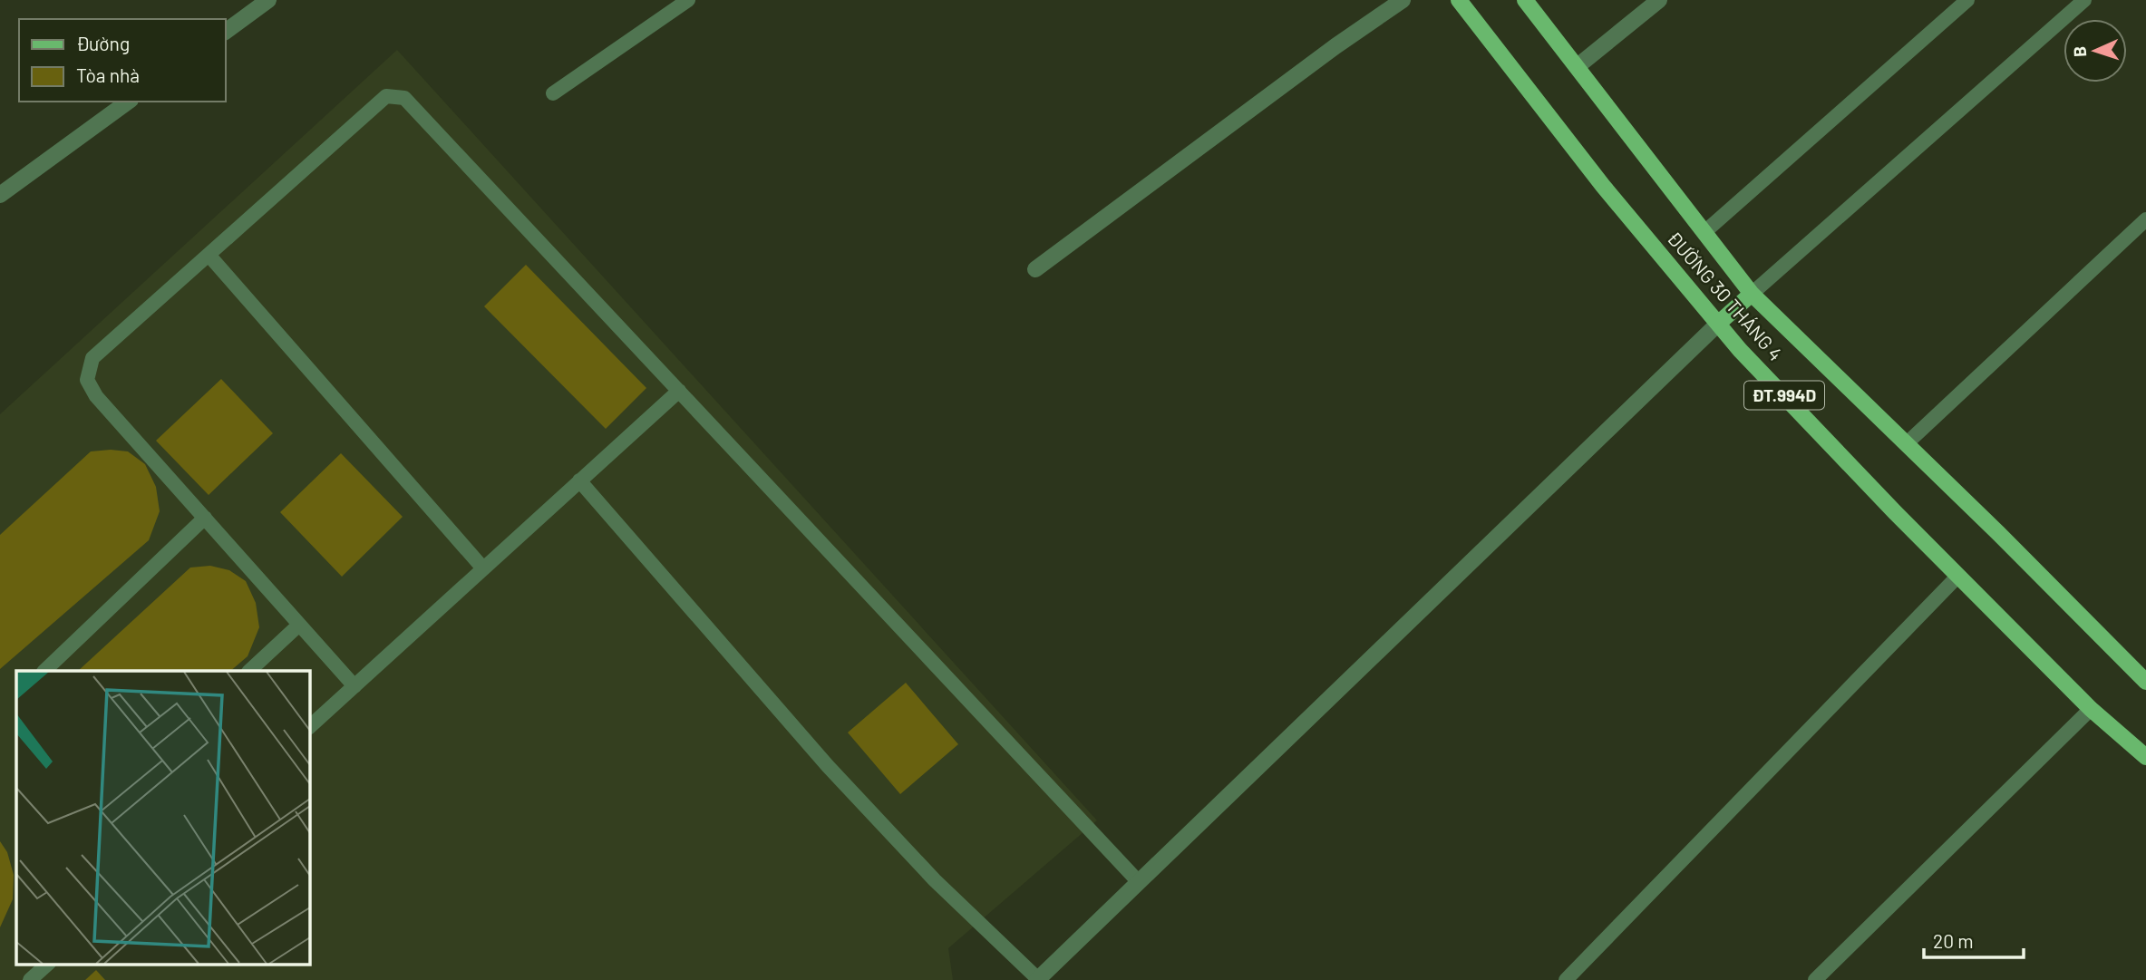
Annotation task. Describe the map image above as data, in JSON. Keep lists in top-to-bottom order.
{
  "streets": {
    "main road": ["ĐƯỜNG 30 THÁNG 4", "ĐT.994D"]
  },
  "legend": ["Đường", "Tòa nhà"],
  "scale_bar": "20 m",
  "north": "left"
}
